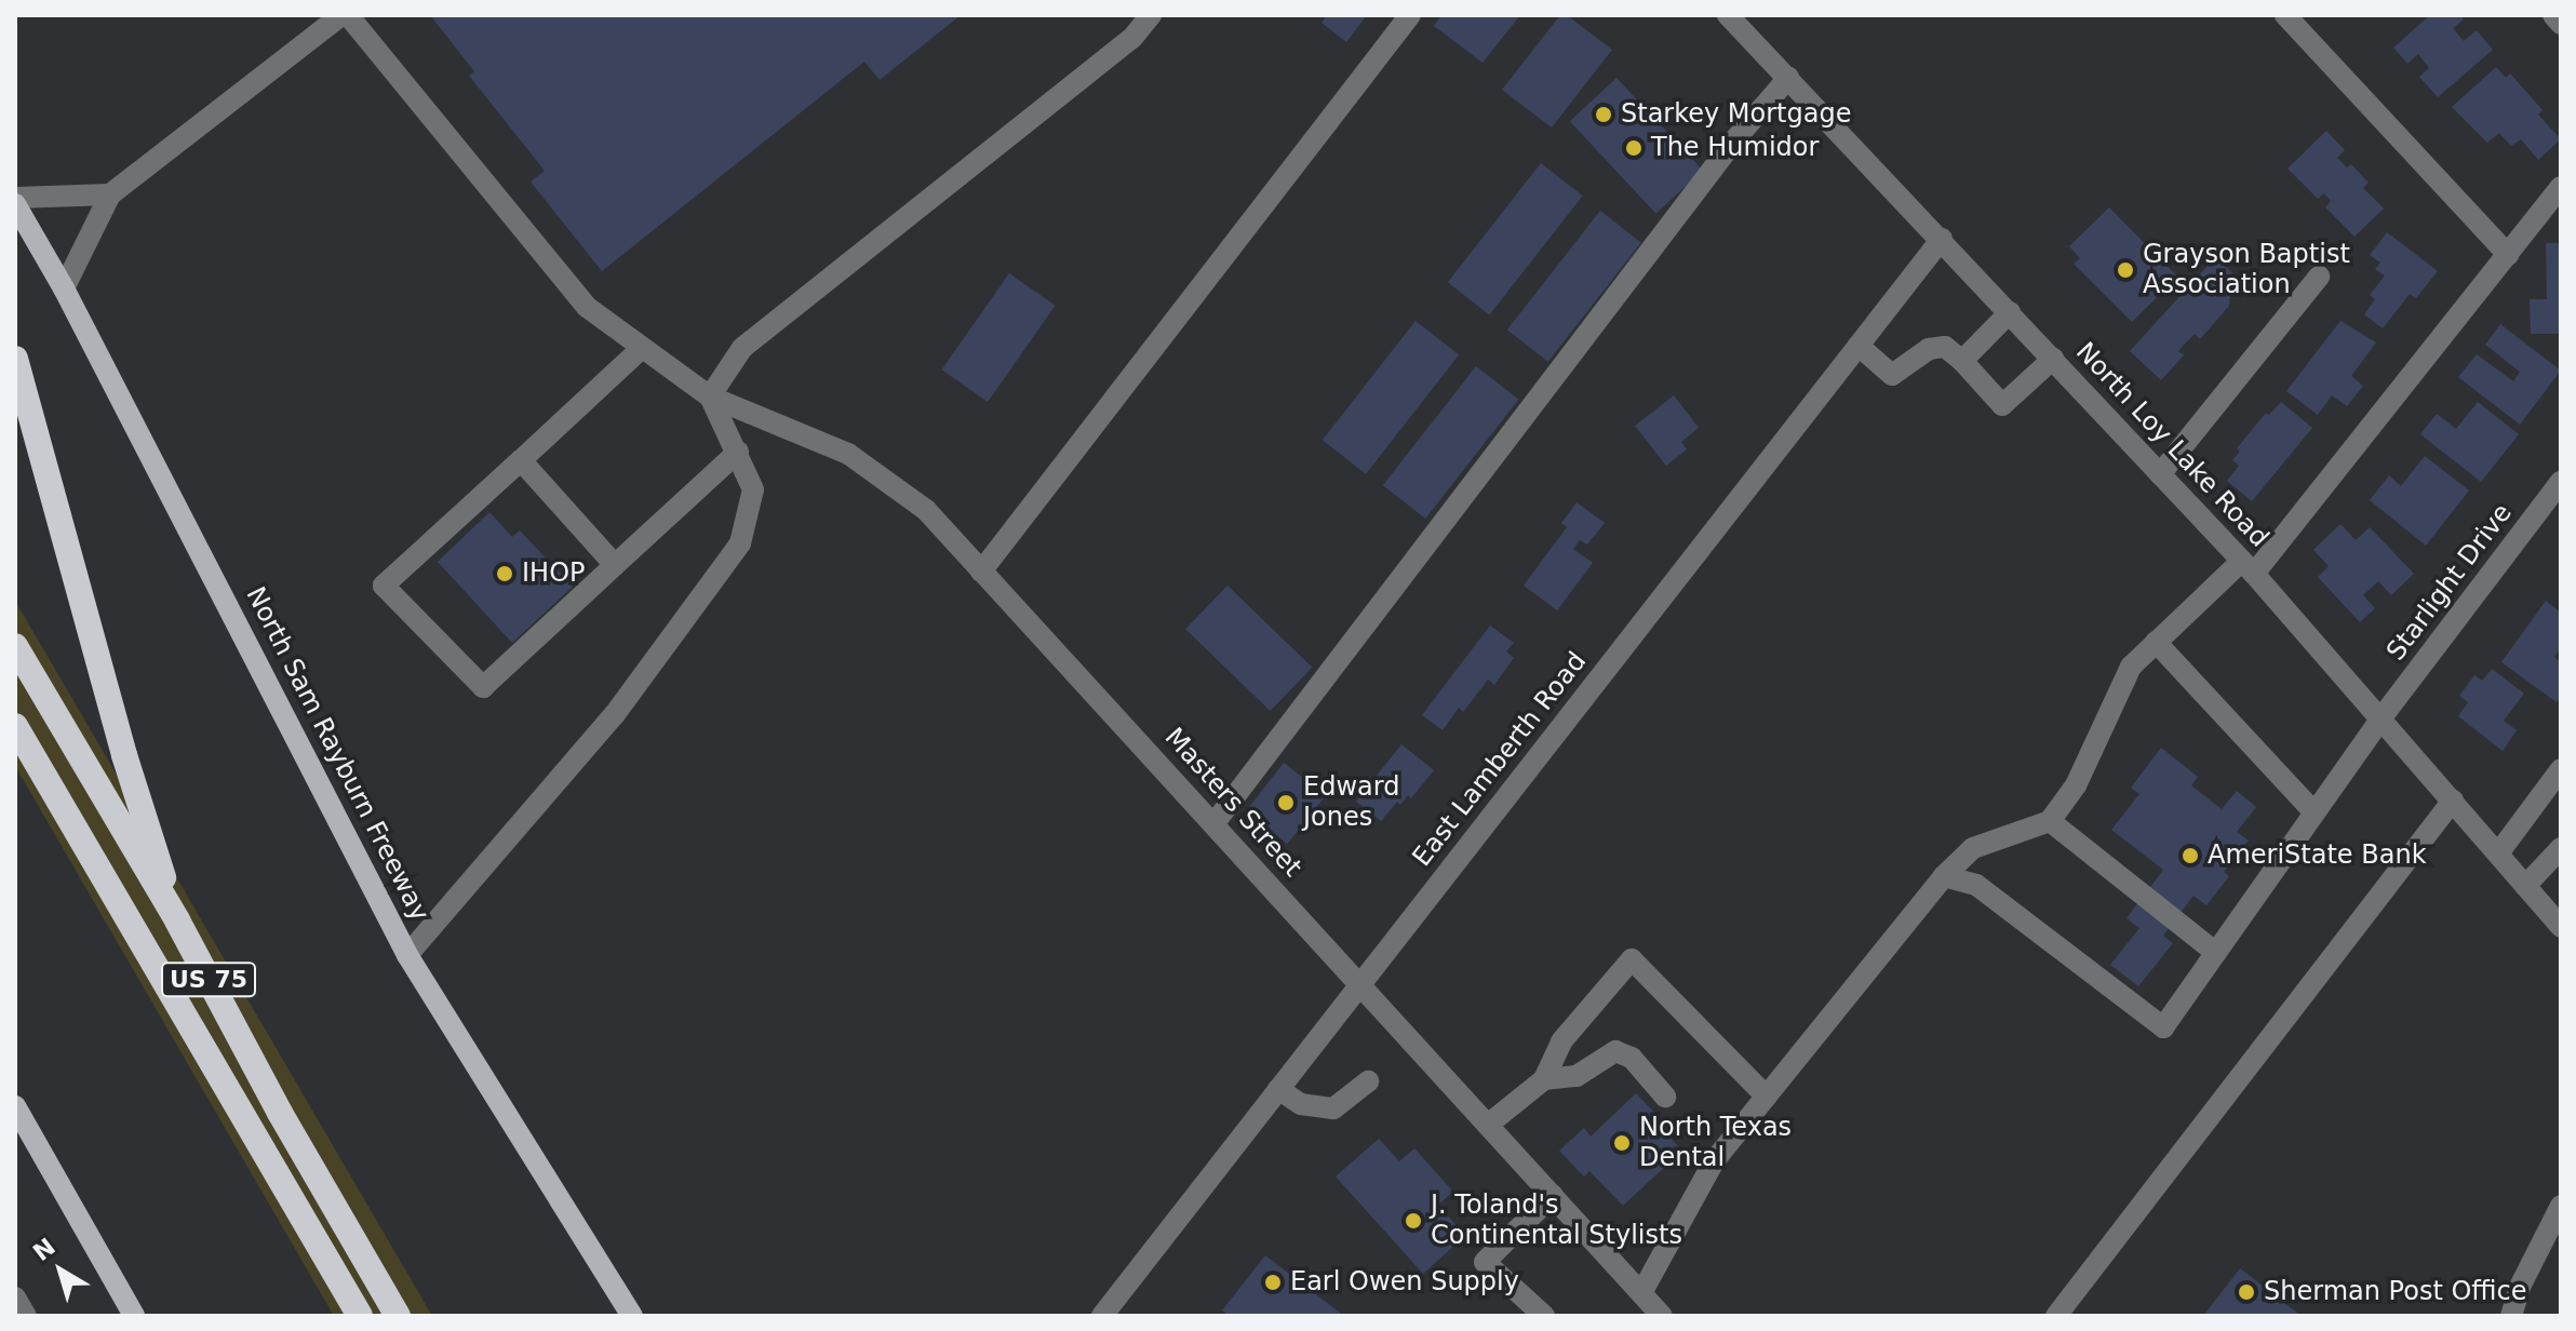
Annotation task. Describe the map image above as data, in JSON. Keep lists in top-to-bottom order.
{
  "streets": {
    "highway": ["US 75"],
    "main road": ["North Sam Rayburn Freeway"],
    "street": [
      "North Loy Lake Road",
      "Starlight Drive",
      "East Lamberth Road",
      "Masters Street"
    ]
  },
  "crossings": [
    ["North Loy Lake Road", "Starlight Drive"],
    ["North Loy Lake Road", "East Lamberth Road"],
    ["East Lamberth Road", "Masters Street"]
  ],
  "places": [
    "Starkey Mortgage",
    "The Humidor",
    "Grayson Baptist Association",
    "IHOP",
    "Edward Jones",
    "AmeriState Bank",
    "North Texas Dental",
    "J. Toland's Continental Stylists",
    "Earl Owen Supply",
    "Sherman Post Office"
  ],
  "north": "top left"
}
